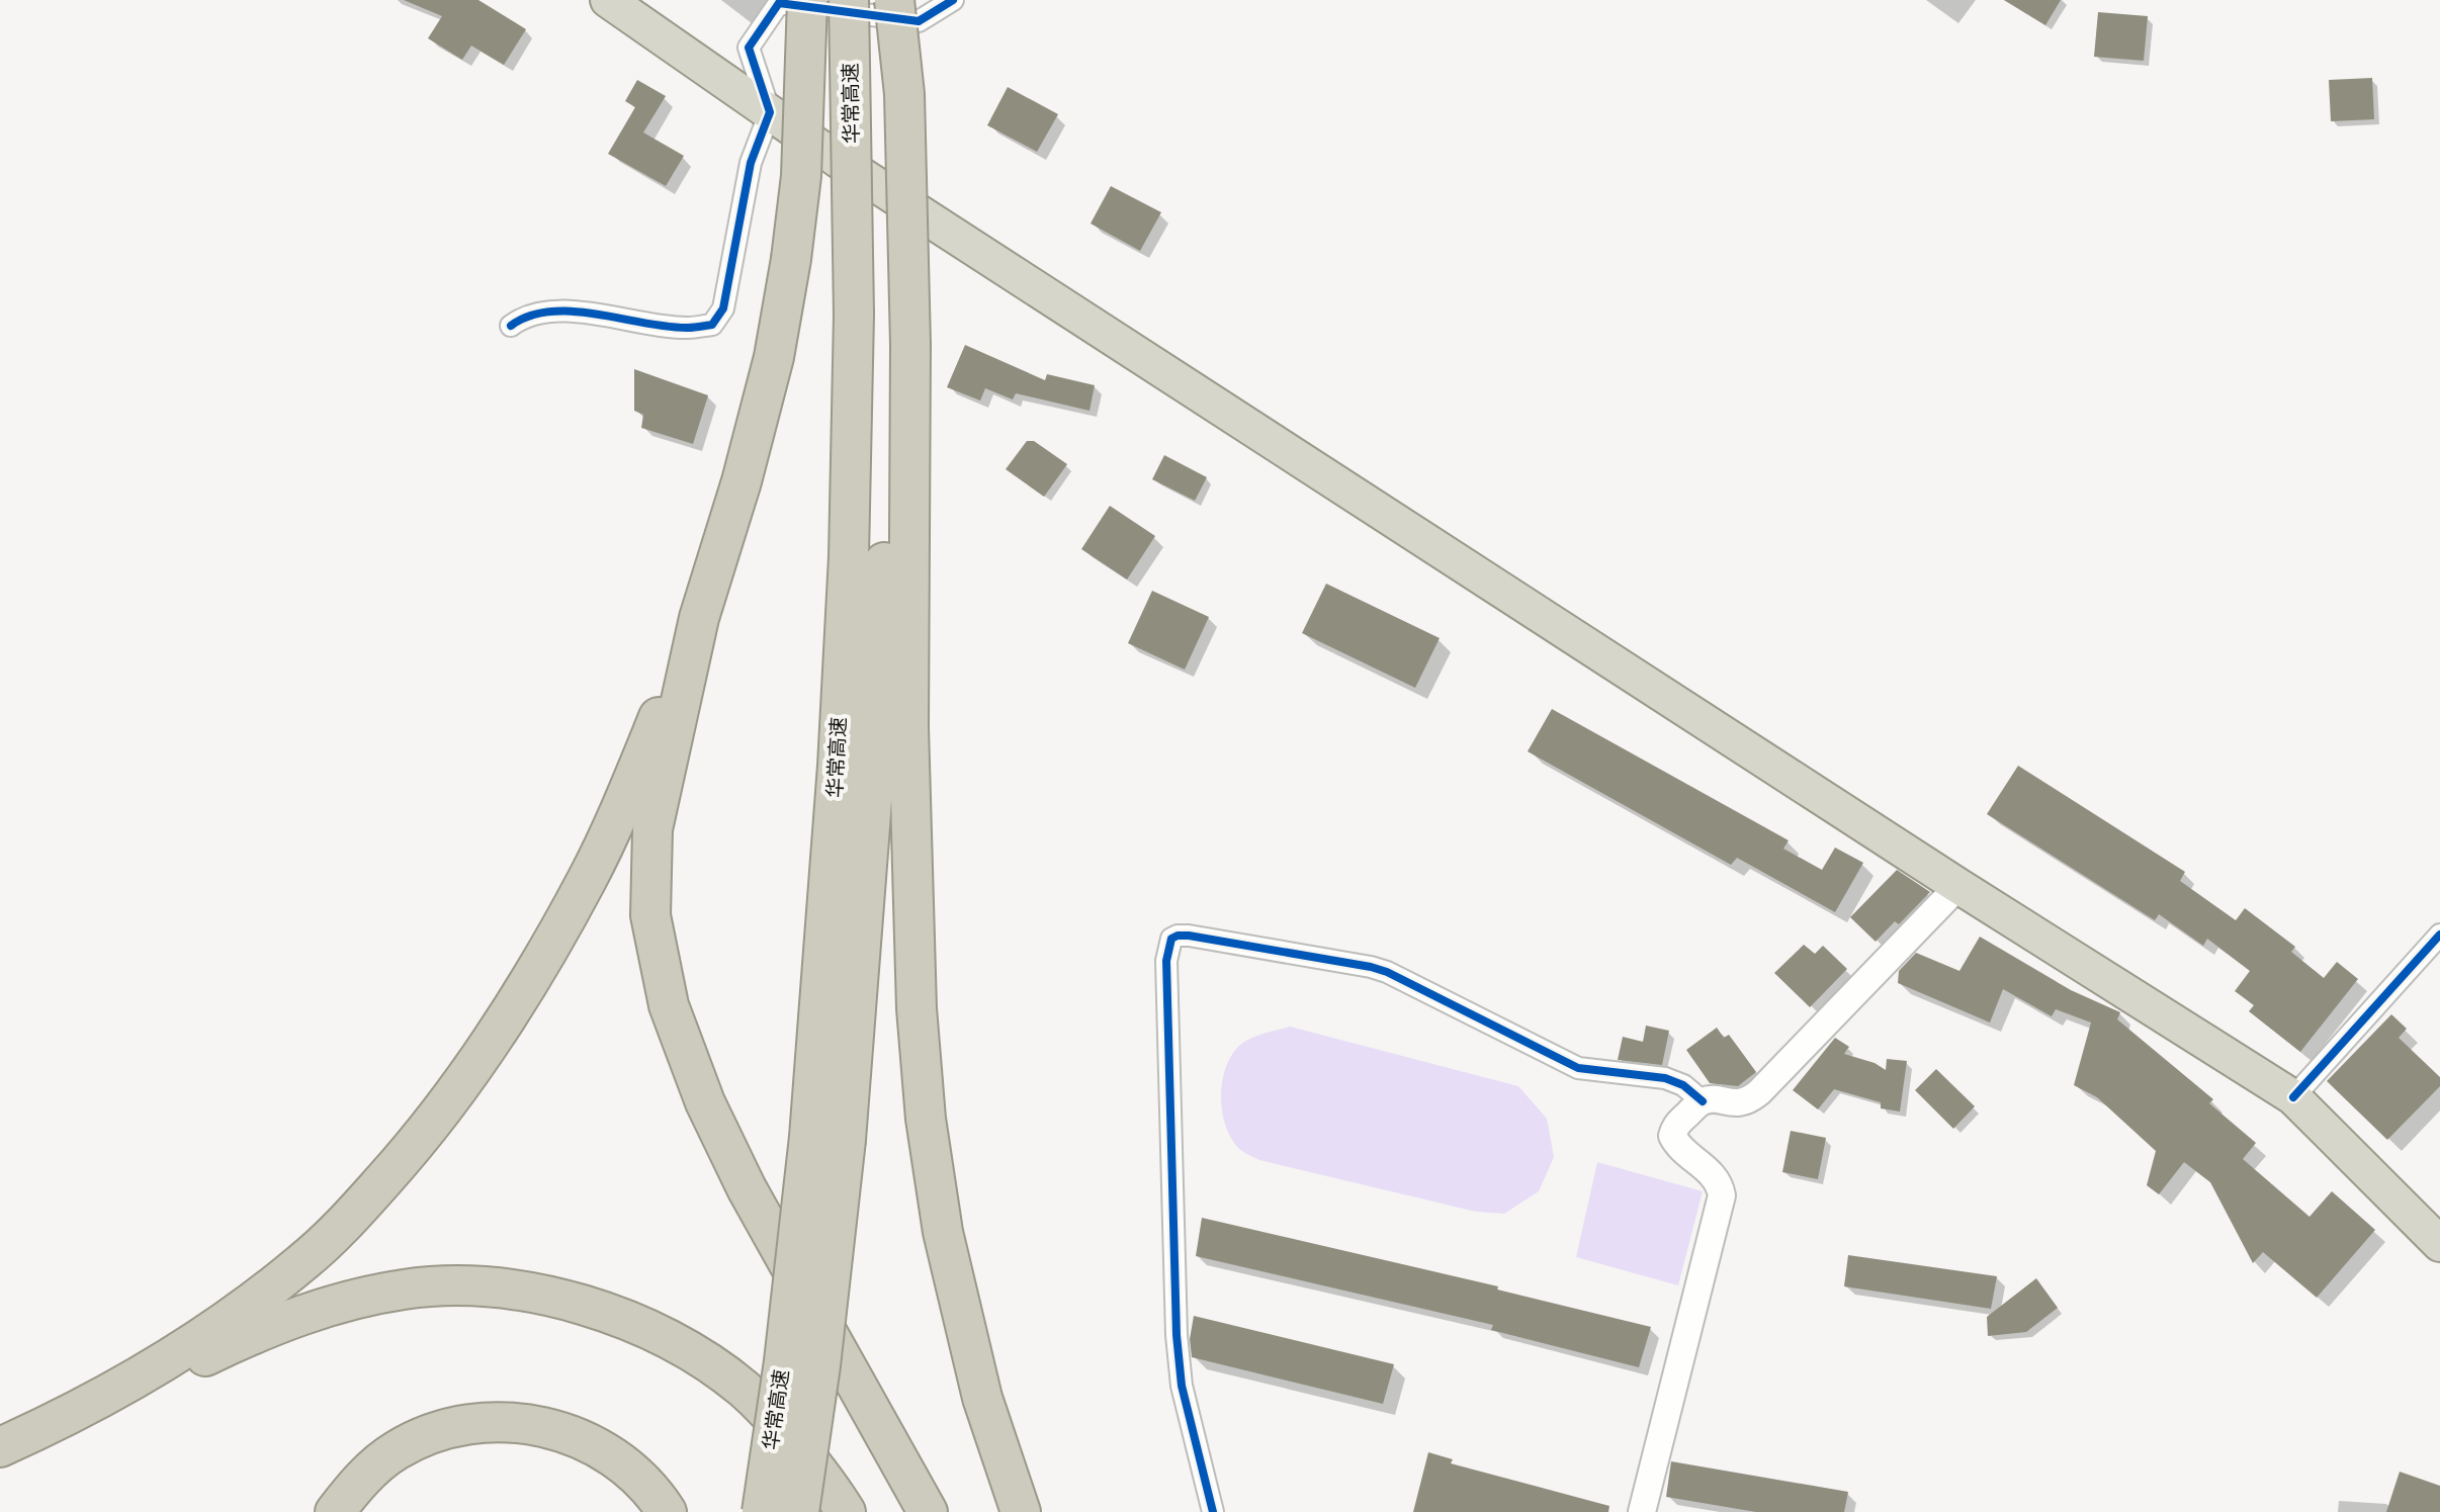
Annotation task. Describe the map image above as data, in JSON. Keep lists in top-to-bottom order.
{
  "streets": {
    "highway": ["华常高速"]
  }
}
